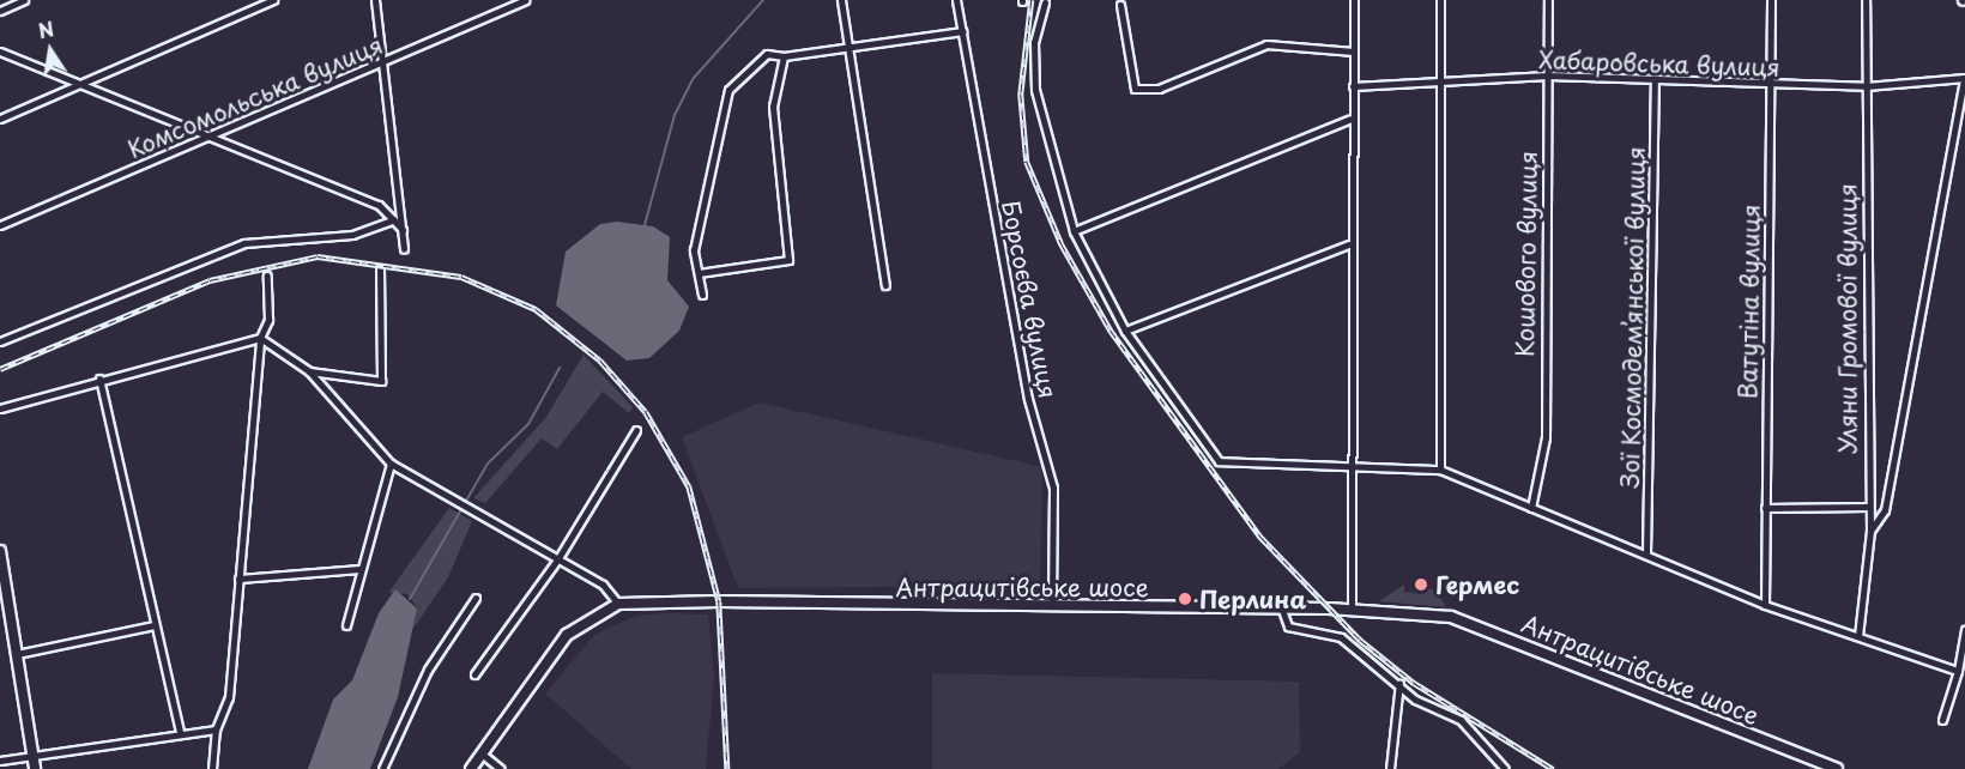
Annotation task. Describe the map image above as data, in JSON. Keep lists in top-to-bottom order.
{
  "streets": {
    "main road": ["Антрацитівське шосе"],
    "street": [
      "Хабаровська вулиця",
      "Комсомольська вулиця",
      "Кошового вулиця",
      "Борсоєва вулиця",
      "Ватутіна вулиця",
      "Зої Космодем’янської вулиця",
      "Уляни Громової вулиця"
    ]
  },
  "crossings": [
    ["Хабаровська вулиця", "Кошового вулиця"],
    ["Хабаровська вулиця", "Ватутіна вулиця"],
    ["Хабаровська вулиця", "Зої Космодем’янської вулиця"],
    ["Хабаровська вулиця", "Уляни Громової вулиця"],
    ["Борсоєва вулиця", "Антрацитівське шосе"]
  ],
  "places": ["Гермес", "Перлина"],
  "north": "top"
}
